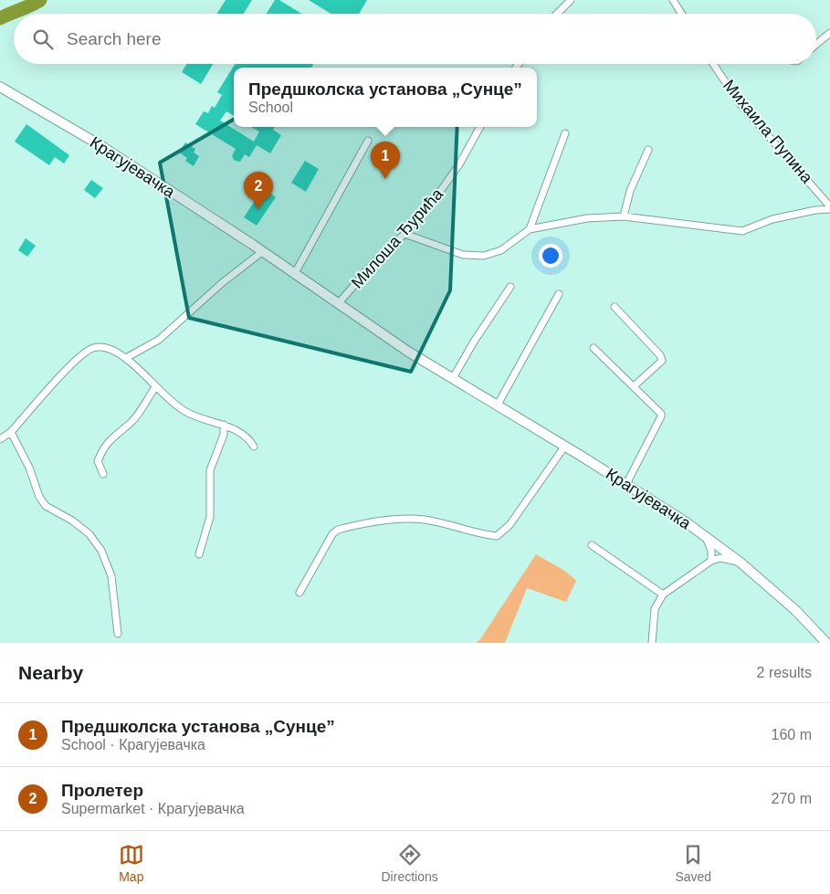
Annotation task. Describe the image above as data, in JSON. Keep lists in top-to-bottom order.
{
  "streets": {
    "main road": ["Крагујевачка"],
    "street": ["Михаила Пупина", "Милоша Ђурића"]
  },
  "crossings": [
    ["Крагујевачка", "Милоша Ђурића"]
  ],
  "page": {
    "search": "Search here",
    "popup": ["Предшколска установа „Сунце”", "School"],
    "pins": ["1", "2"],
    "heading": ["Nearby", "2 results"],
    "list": [
      {
        "mark": "1",
        "name": "Предшколска установа „Сунце”",
        "note": "School · Крагујевачка",
        "value": "160 m"
      },
      {
        "mark": "2",
        "name": "Пролетер",
        "note": "Supermarket · Крагујевачка",
        "value": "270 m"
      }
    ],
    "nav": ["Map", "Directions", "Saved"]
  }
}
